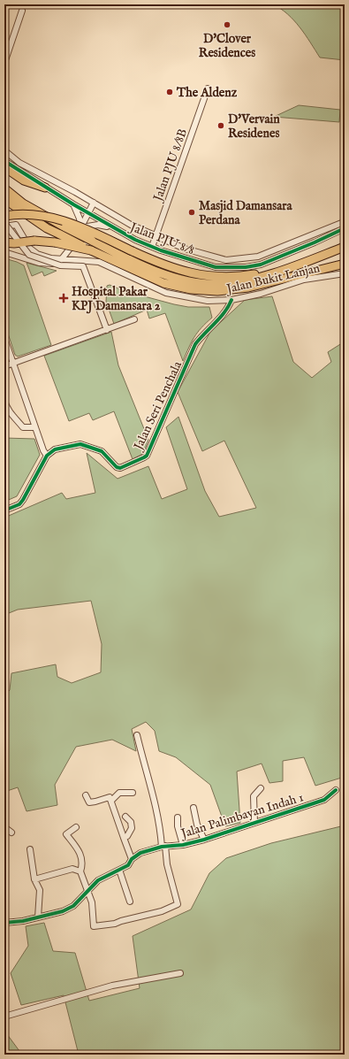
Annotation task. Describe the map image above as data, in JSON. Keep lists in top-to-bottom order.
{
  "streets": {
    "street": [
      "Jalan PJU 8/8B",
      "Jalan PJU 8/8",
      "Jalan Bukit Lanjan",
      "Jalan Seri Penchala",
      "Jalan Palimbayan Indah 1"
    ]
  },
  "crossings": [
    ["Jalan PJU 8/8B", "Jalan PJU 8/8"],
    ["Jalan Bukit Lanjan", "Jalan Seri Penchala"]
  ],
  "places": {
    "other": [
      "D'Clover Residences",
      "The Aldenz",
      "D'Vervain Residenes",
      "Masjid Damansara Perdana"
    ],
    "health": ["Hospital Pakar KPJ Damansara 2"]
  }
}
